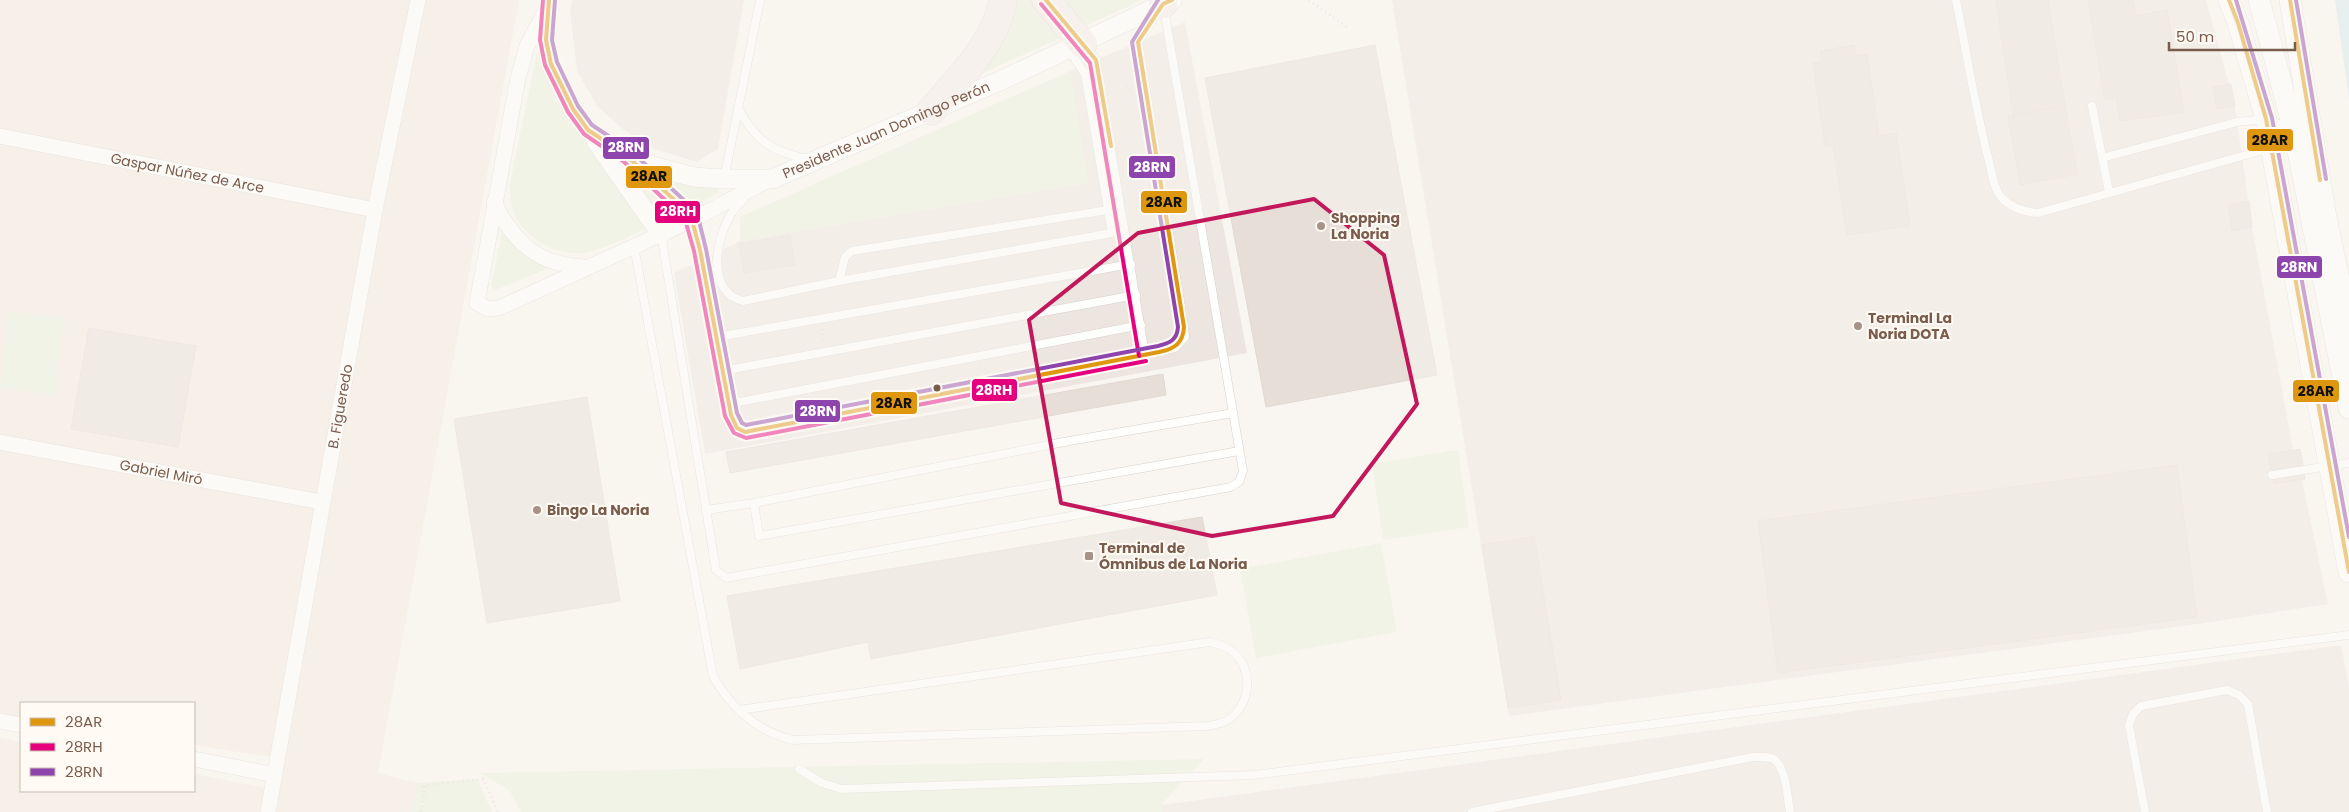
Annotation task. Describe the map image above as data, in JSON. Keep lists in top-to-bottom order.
{
  "streets": {
    "street": [
      "Presidente Juan Domingo Perón",
      "Gaspar Núñez de Arce",
      "B. Figueredo",
      "Gabriel Miró"
    ]
  },
  "crossings": [
    ["Gaspar Núñez de Arce", "B. Figueredo"],
    ["B. Figueredo", "Gabriel Miró"]
  ],
  "places": {
    "other": ["Shopping La Noria", "Terminal La Noria DOTA", "Bingo La Noria"],
    "transit": ["Terminal de Ómnibus de La Noria"]
  },
  "lines": ["transit line 28AR", "transit line 28RH", "transit line 28RN"],
  "legend": ["28AR", "28RH", "28RN"],
  "scale_bar": "50 m"
}
